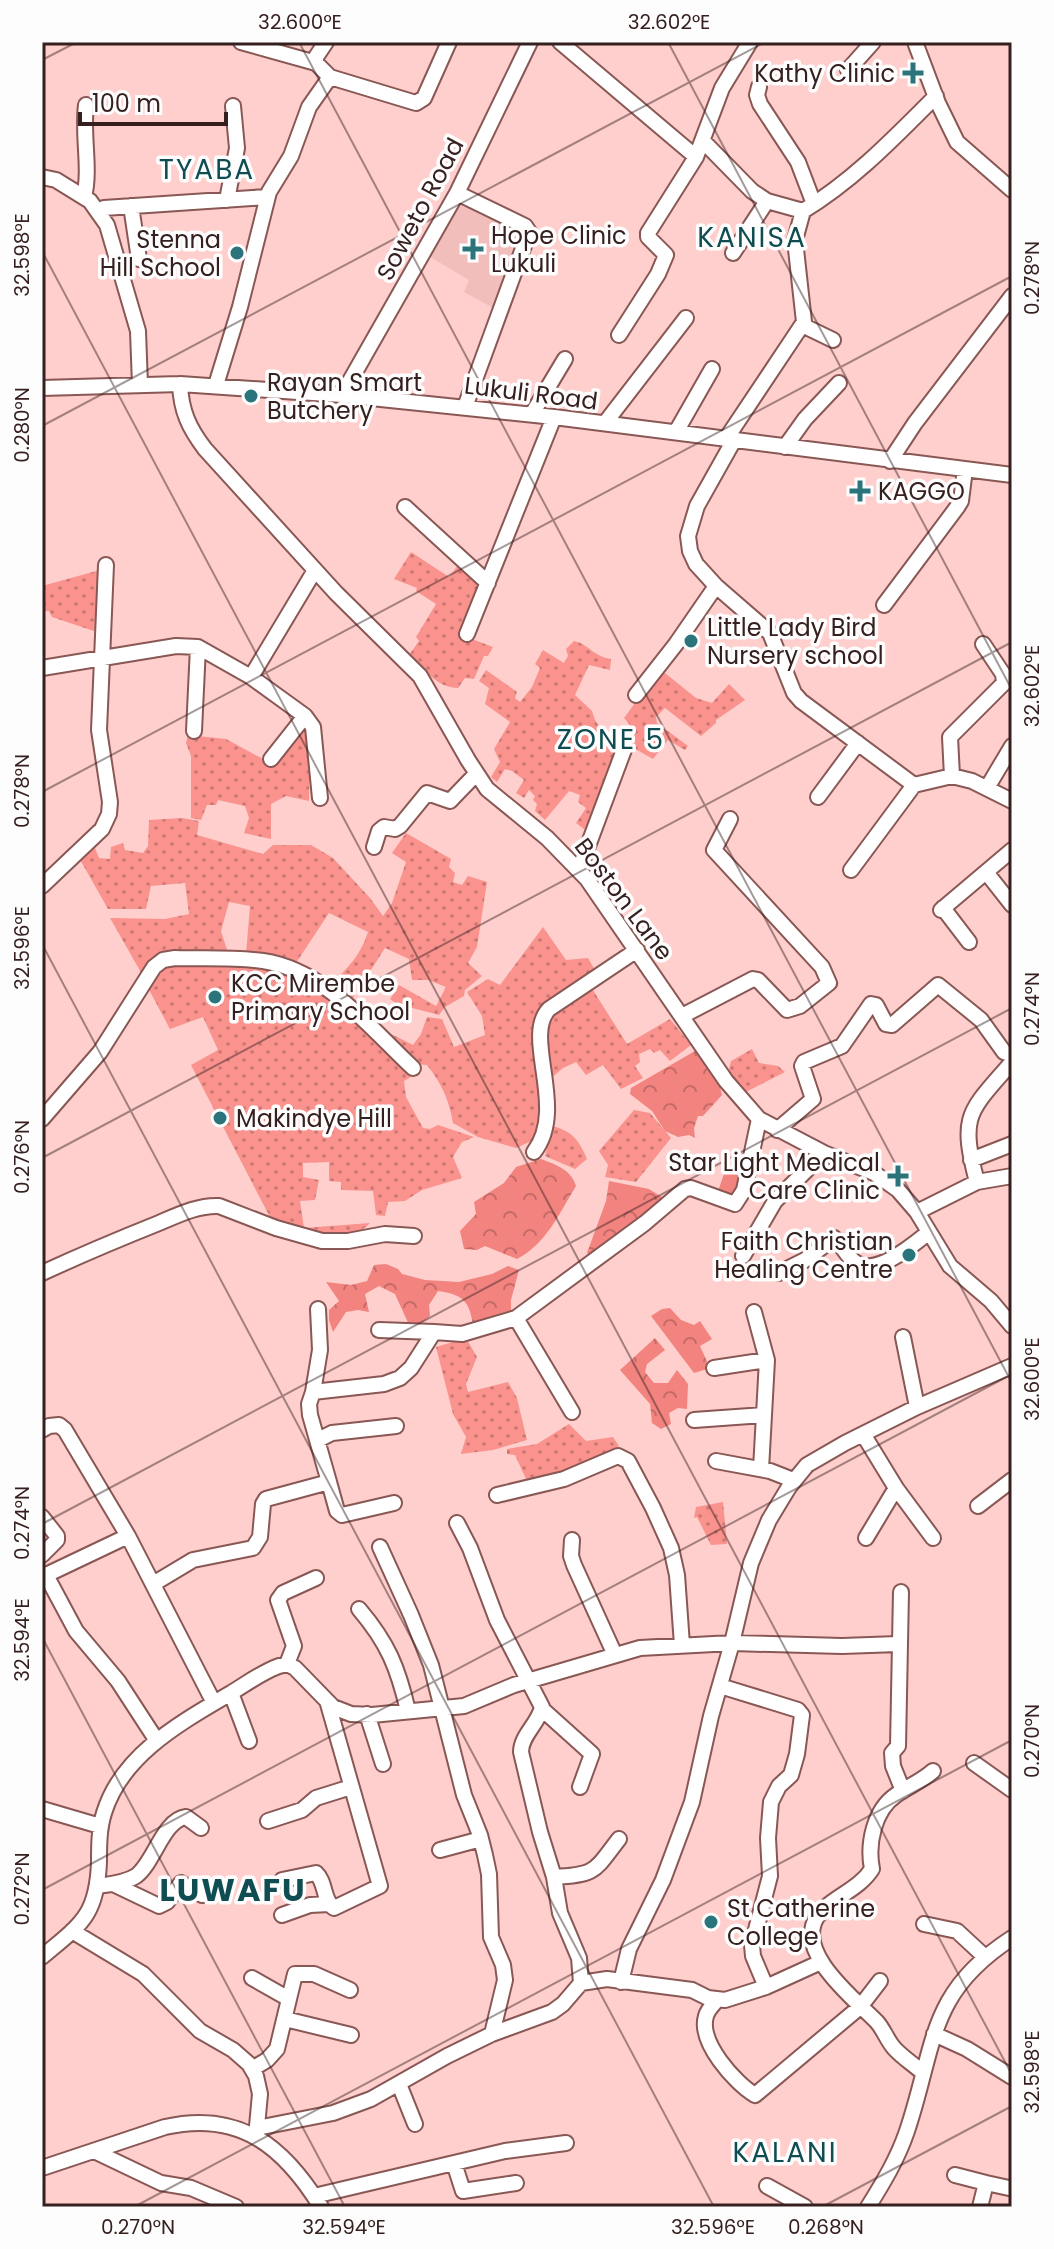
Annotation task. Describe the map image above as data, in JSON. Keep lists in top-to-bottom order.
{
  "streets": {
    "street": ["Soweto Road", "Lukuli Road", "Boston Lane"]
  },
  "crossings": [
    ["Soweto Road", "Lukuli Road"],
    ["Lukuli Road", "Boston Lane"]
  ],
  "districts": [
    "TYABA",
    "KANISA",
    "ZONE 5",
    "LUWAFU",
    "KALANI"
  ],
  "places": {
    "health": [
      "Kathy Clinic",
      "Hope Clinic Lukuli",
      "KAGGO",
      "Star Light Medical Care Clinic"
    ],
    "other": [
      "Stenna Hill School",
      "Rayan Smart Butchery",
      "Little Lady Bird Nursery school",
      "KCC Mirembe Primary School",
      "Makindye Hill",
      "Faith Christian Healing Centre",
      "St Catherine College"
    ]
  },
  "scale_bar": "100 m",
  "coordinates": [
    "32.600°E",
    "32.602°E",
    "32.598°E",
    "0.278°N",
    "0.280°N",
    "32.596°E",
    "0.274°N",
    "0.276°N",
    "32.594°E",
    "0.270°N",
    "0.272°N",
    "0.268°N"
  ]
}
